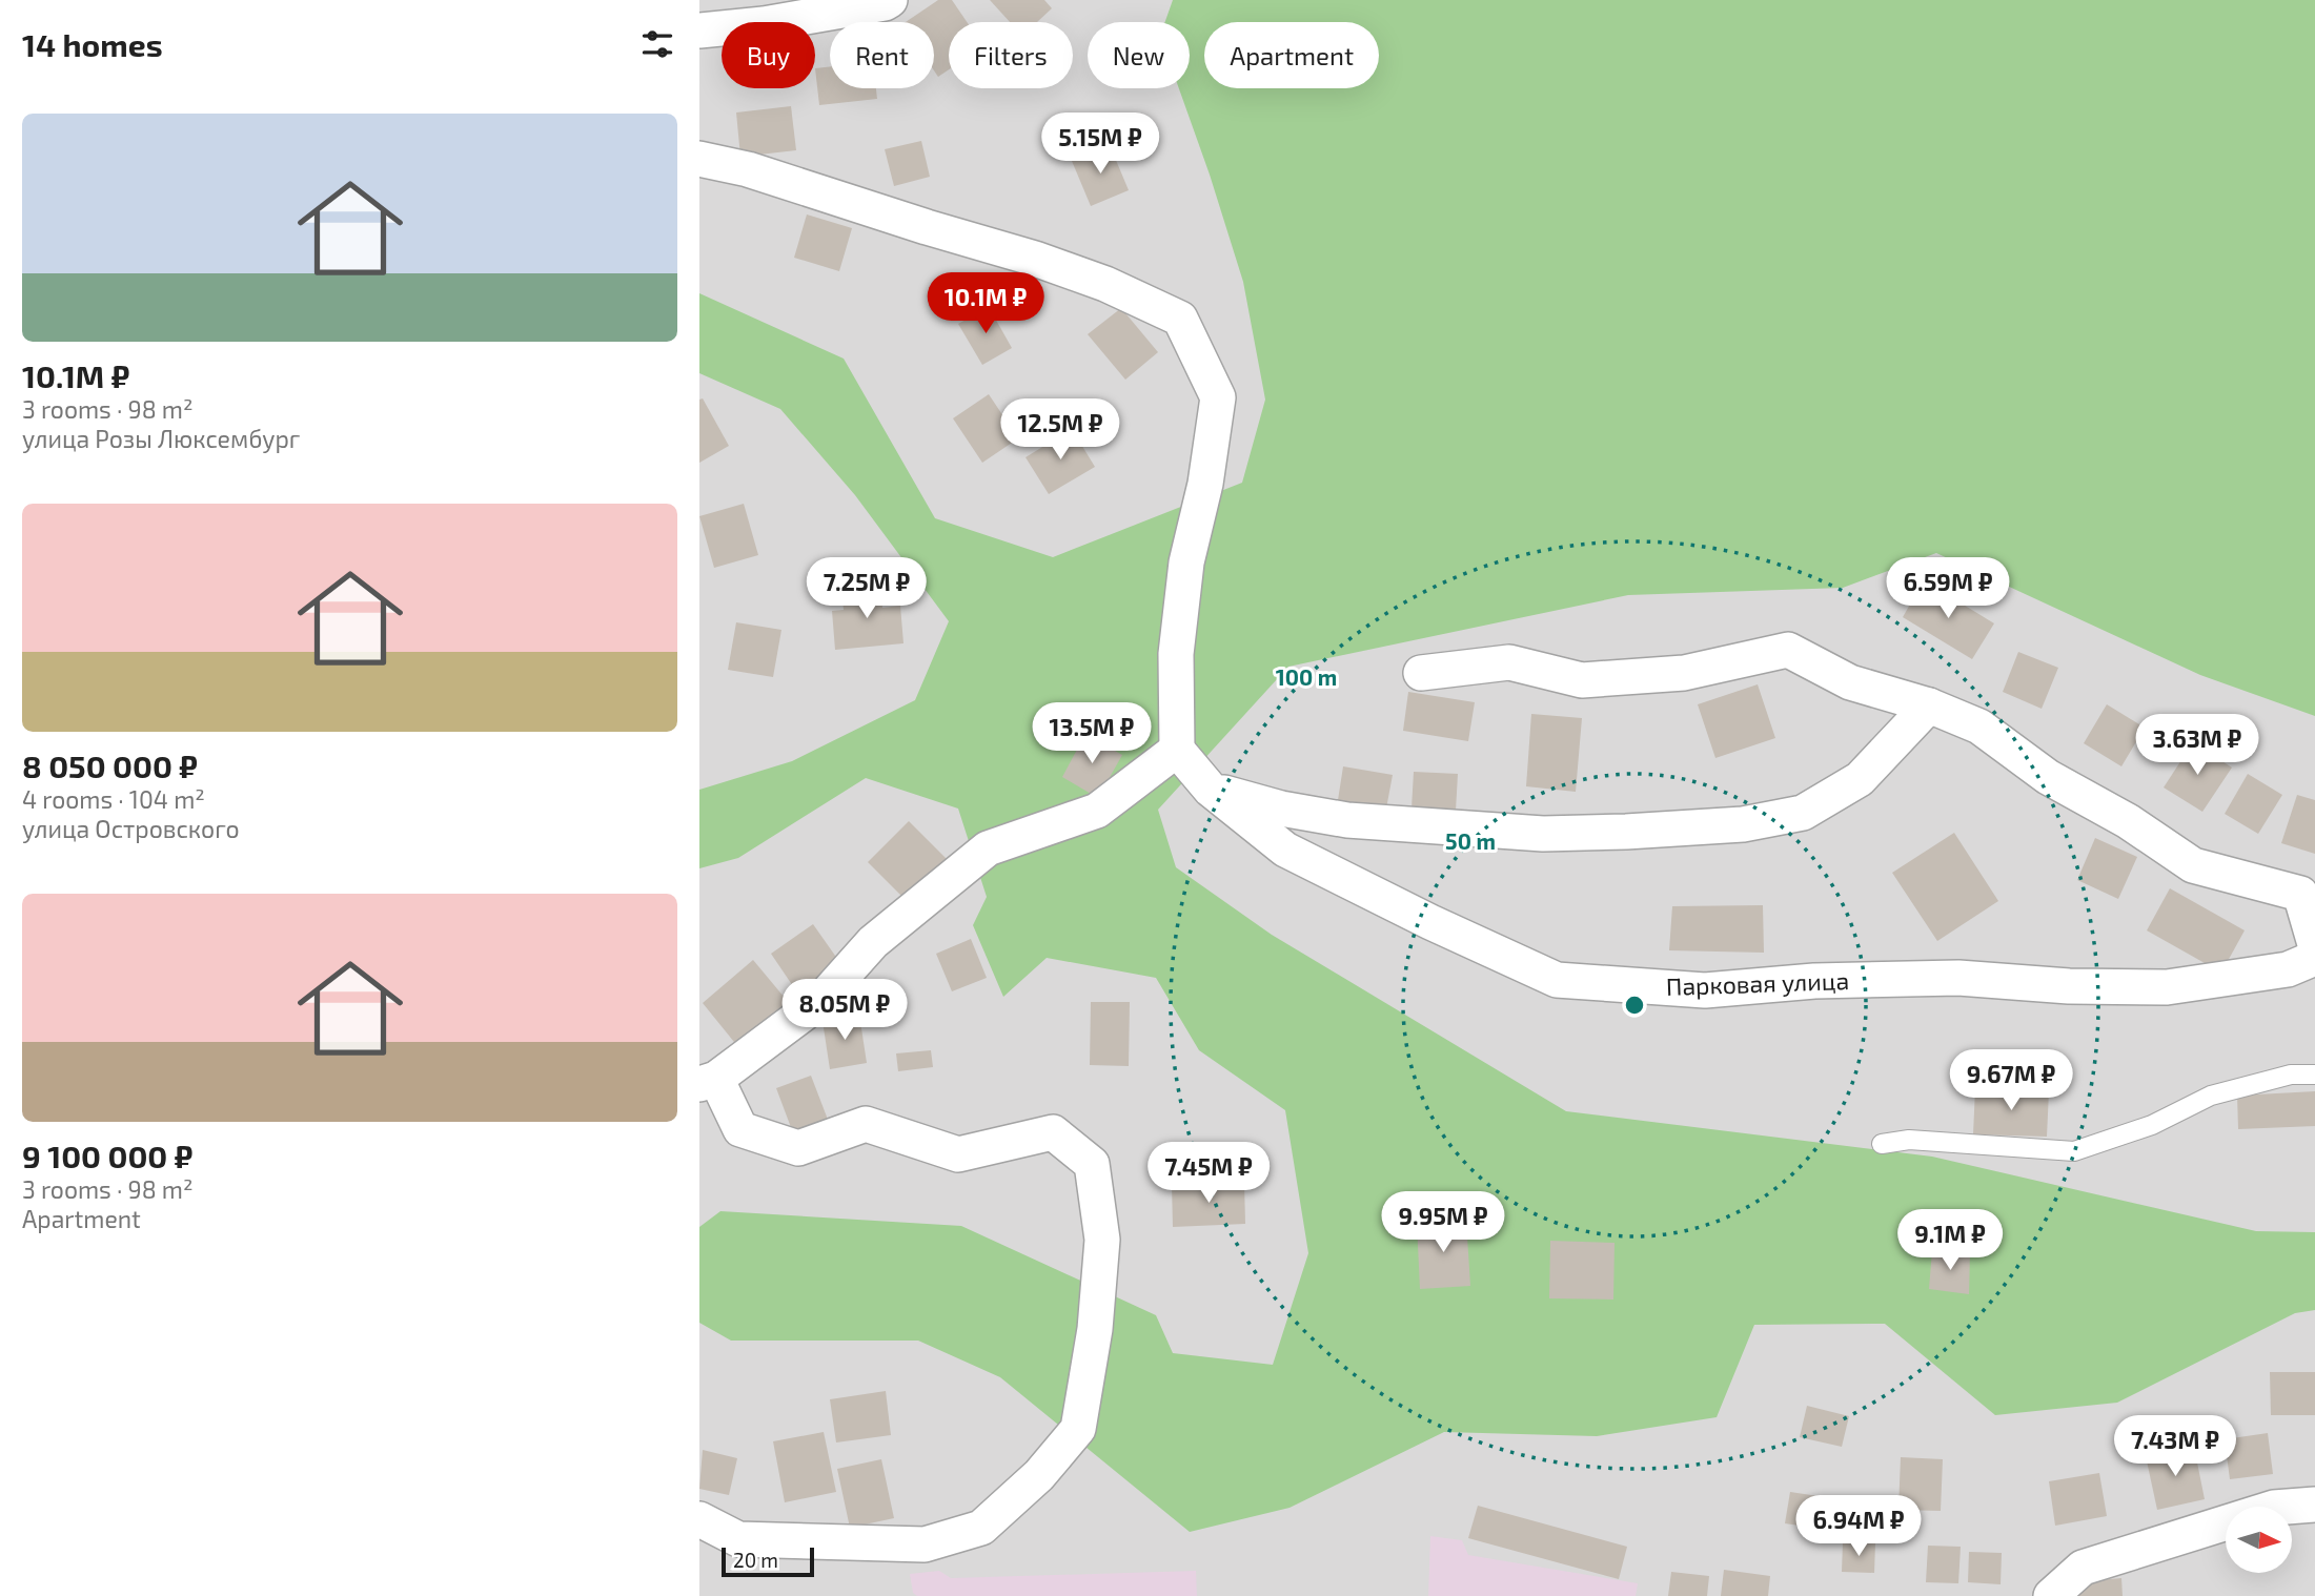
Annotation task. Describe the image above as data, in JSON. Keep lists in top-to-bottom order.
{
  "streets": {
    "street": ["Парковая улица"]
  },
  "scale_bar": "20 m",
  "north": "right",
  "page": {
    "heading": "14 homes",
    "chip": [
      "Buy",
      "Rent",
      "Filters",
      "New",
      "Apartment"
    ],
    "list": [
      {
        "name": "10.1M ₽",
        "note": "3 rooms · 98 m² · улица Розы Люксембург"
      },
      {
        "name": "8 050 000 ₽",
        "note": "4 rooms · 104 m² · улица Островского"
      },
      {
        "name": "9 100 000 ₽",
        "note": "3 rooms · 98 m² · Apartment"
      }
    ],
    "price": [
      "5.15M ₽",
      "10.1M ₽",
      "12.5M ₽",
      "7.25M ₽",
      "6.59M ₽",
      "13.5M ₽",
      "3.63M ₽",
      "8.05M ₽",
      "9.67M ₽",
      "7.45M ₽",
      "9.95M ₽",
      "9.1M ₽",
      "7.43M ₽",
      "6.94M ₽"
    ],
    "scale": "20 m"
  },
  "rings": ["100 m", "50 m"]
}
